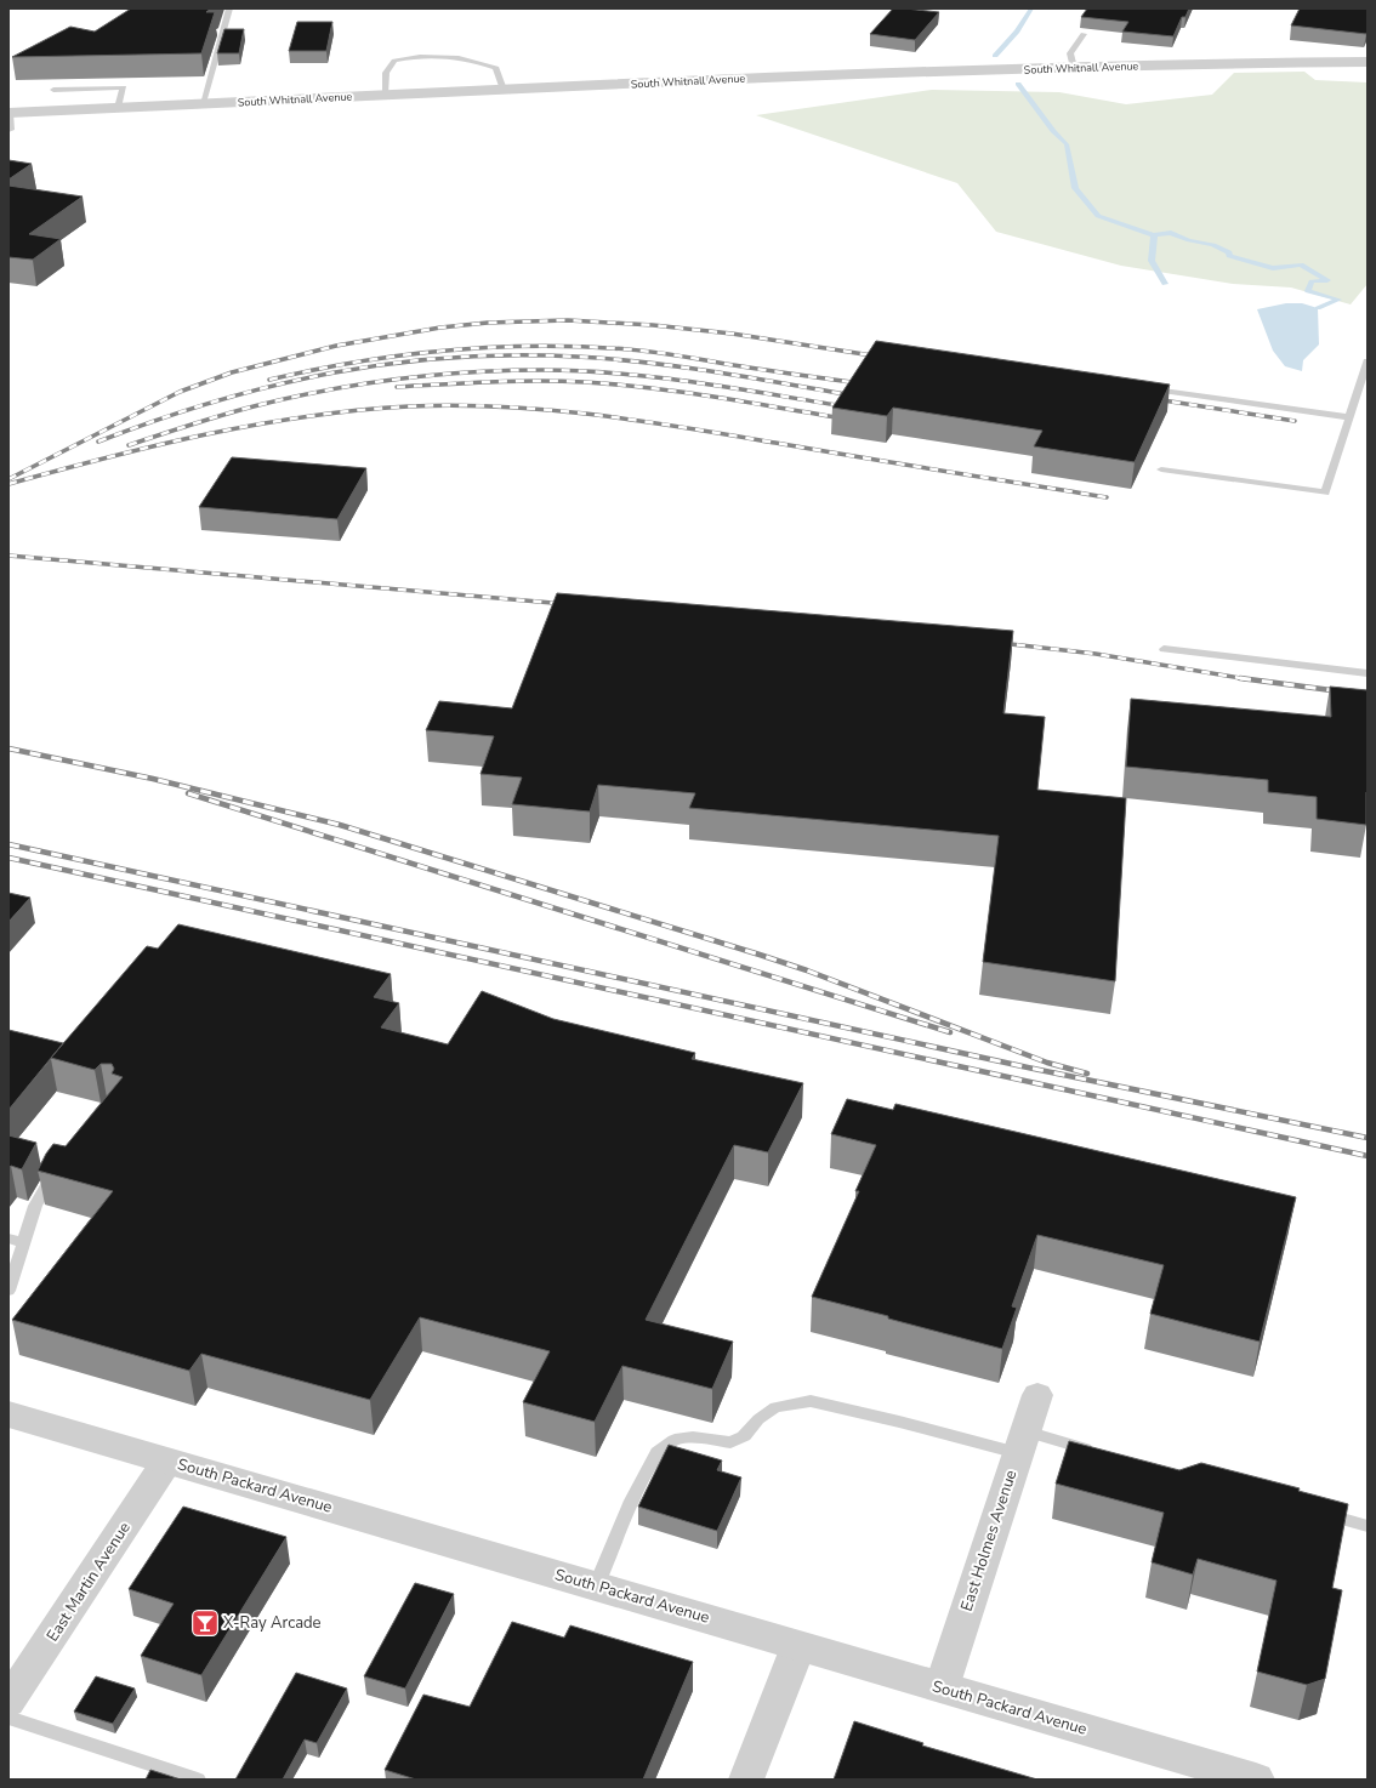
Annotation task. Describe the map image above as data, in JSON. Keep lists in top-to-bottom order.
{
  "streets": {
    "street": [
      "South Whitnall Avenue",
      "South Packard Avenue",
      "East Holmes Avenue",
      "East Martin Avenue"
    ]
  },
  "crossings": [
    ["South Packard Avenue", "East Holmes Avenue"],
    ["South Packard Avenue", "East Martin Avenue"]
  ],
  "places": {
    "bar": ["X-Ray Arcade"]
  }
}
